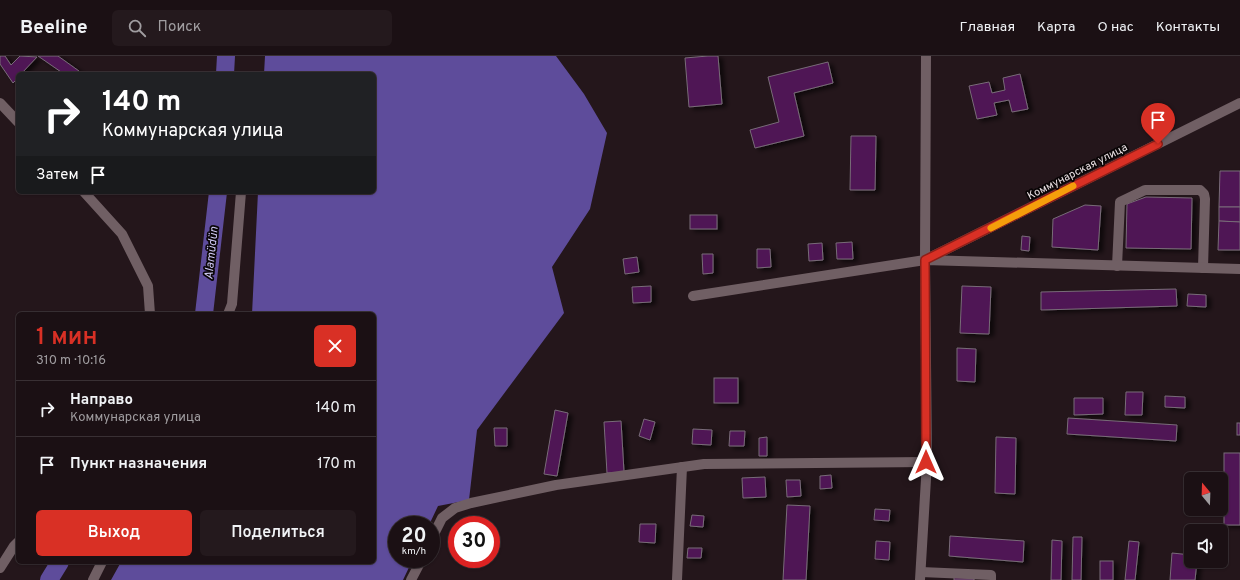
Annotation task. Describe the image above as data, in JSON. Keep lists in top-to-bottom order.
{
  "streets": {
    "street": ["Коммунарская улица"]
  },
  "water": ["Alamüdün"],
  "north": "top",
  "page": {
    "header": "Beeline",
    "search": "Поиск",
    "nav": [
      "Главная",
      "Карта",
      "О нас",
      "Контакты"
    ],
    "turn": ["140 m", "Коммунарская улица"],
    "then": "Затем",
    "heading": ["1 мин", "310 m · 10:16"],
    "list": [
      {
        "name": "Направо",
        "note": "Коммунарская улица",
        "value": "140 m"
      },
      {
        "name": "Пункт назначения",
        "value": "170 m"
      }
    ],
    "buttons": ["Выход", "Поделиться"],
    "speed": "20 km/h",
    "limit": "30"
  }
}
